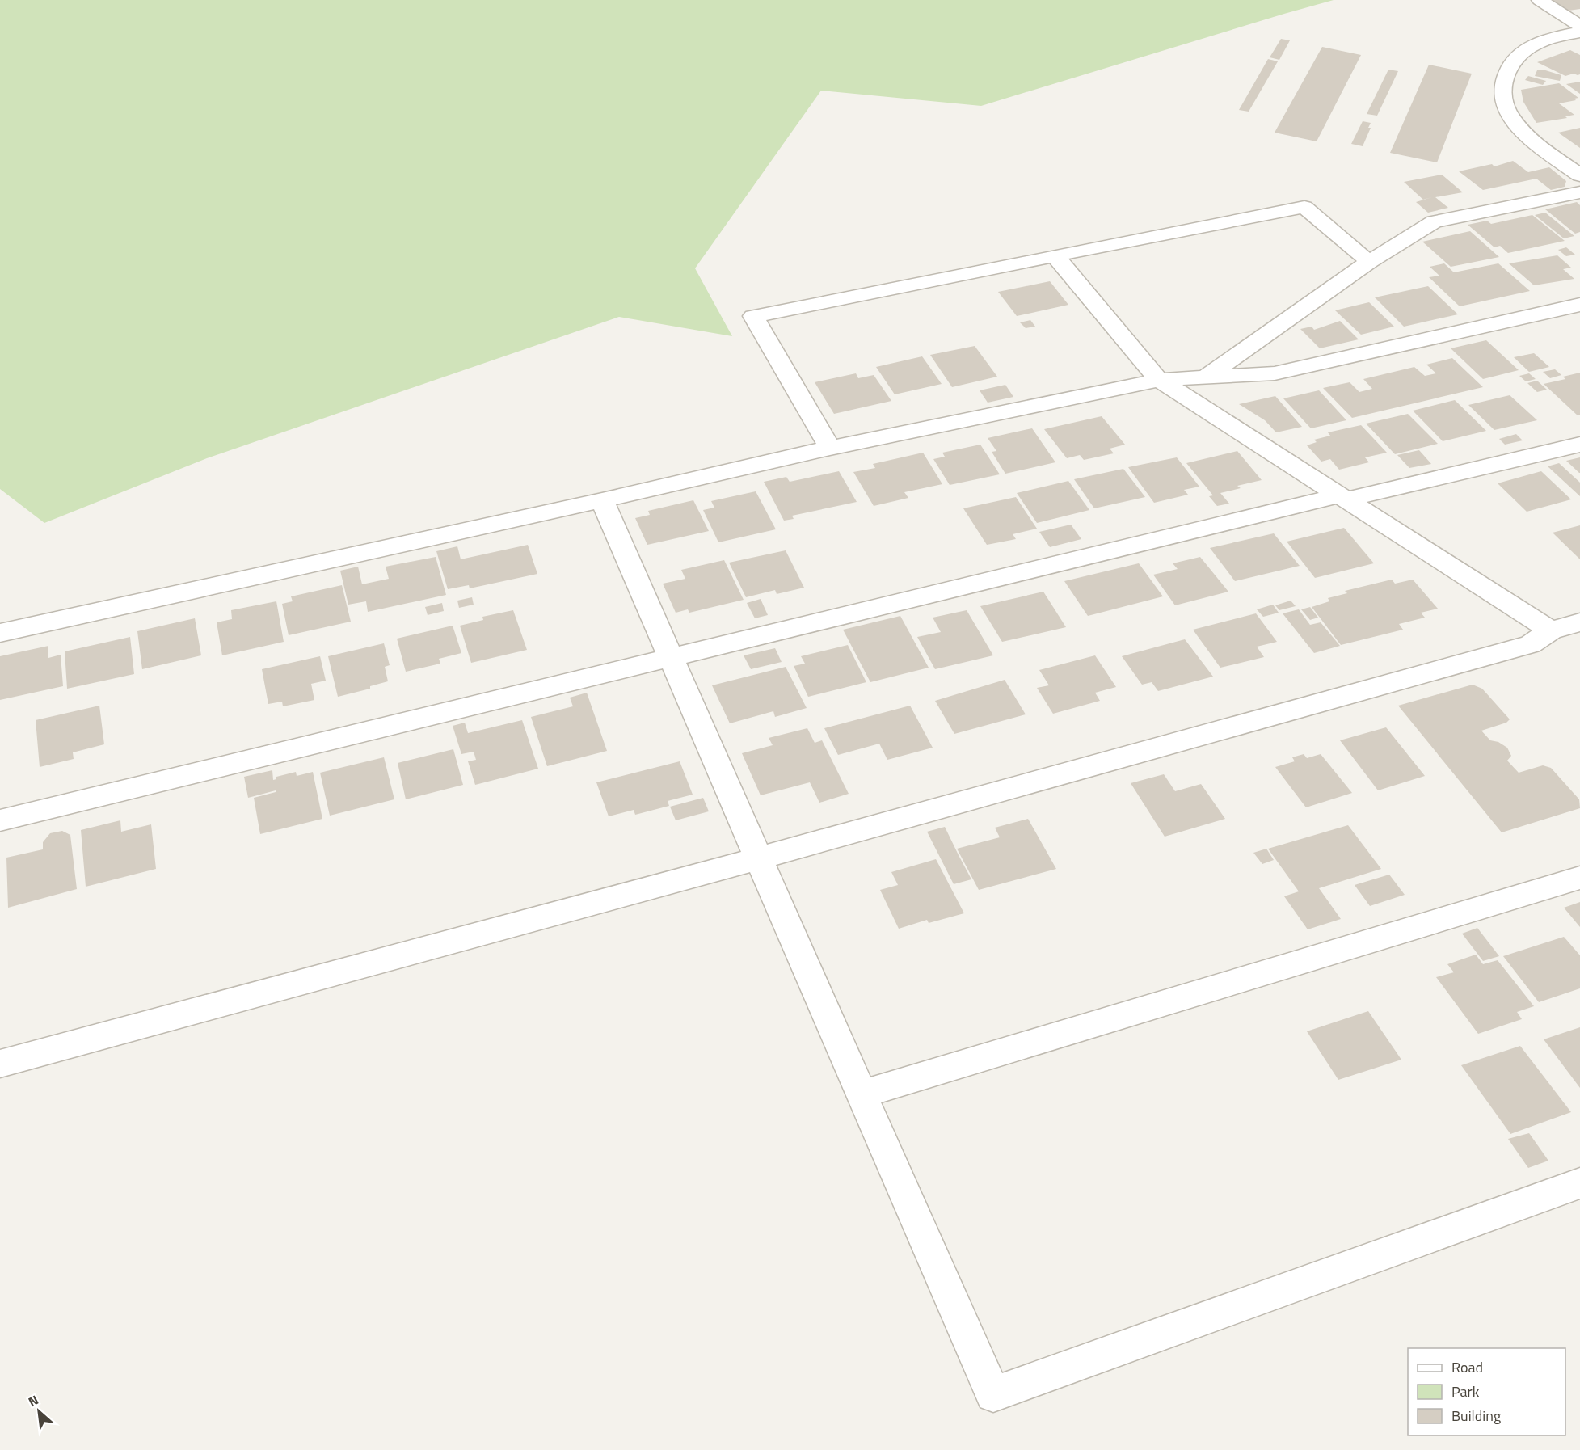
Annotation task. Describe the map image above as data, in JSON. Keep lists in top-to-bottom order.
{
  "legend": ["Road", "Park", "Building"],
  "north": "top left"
}
